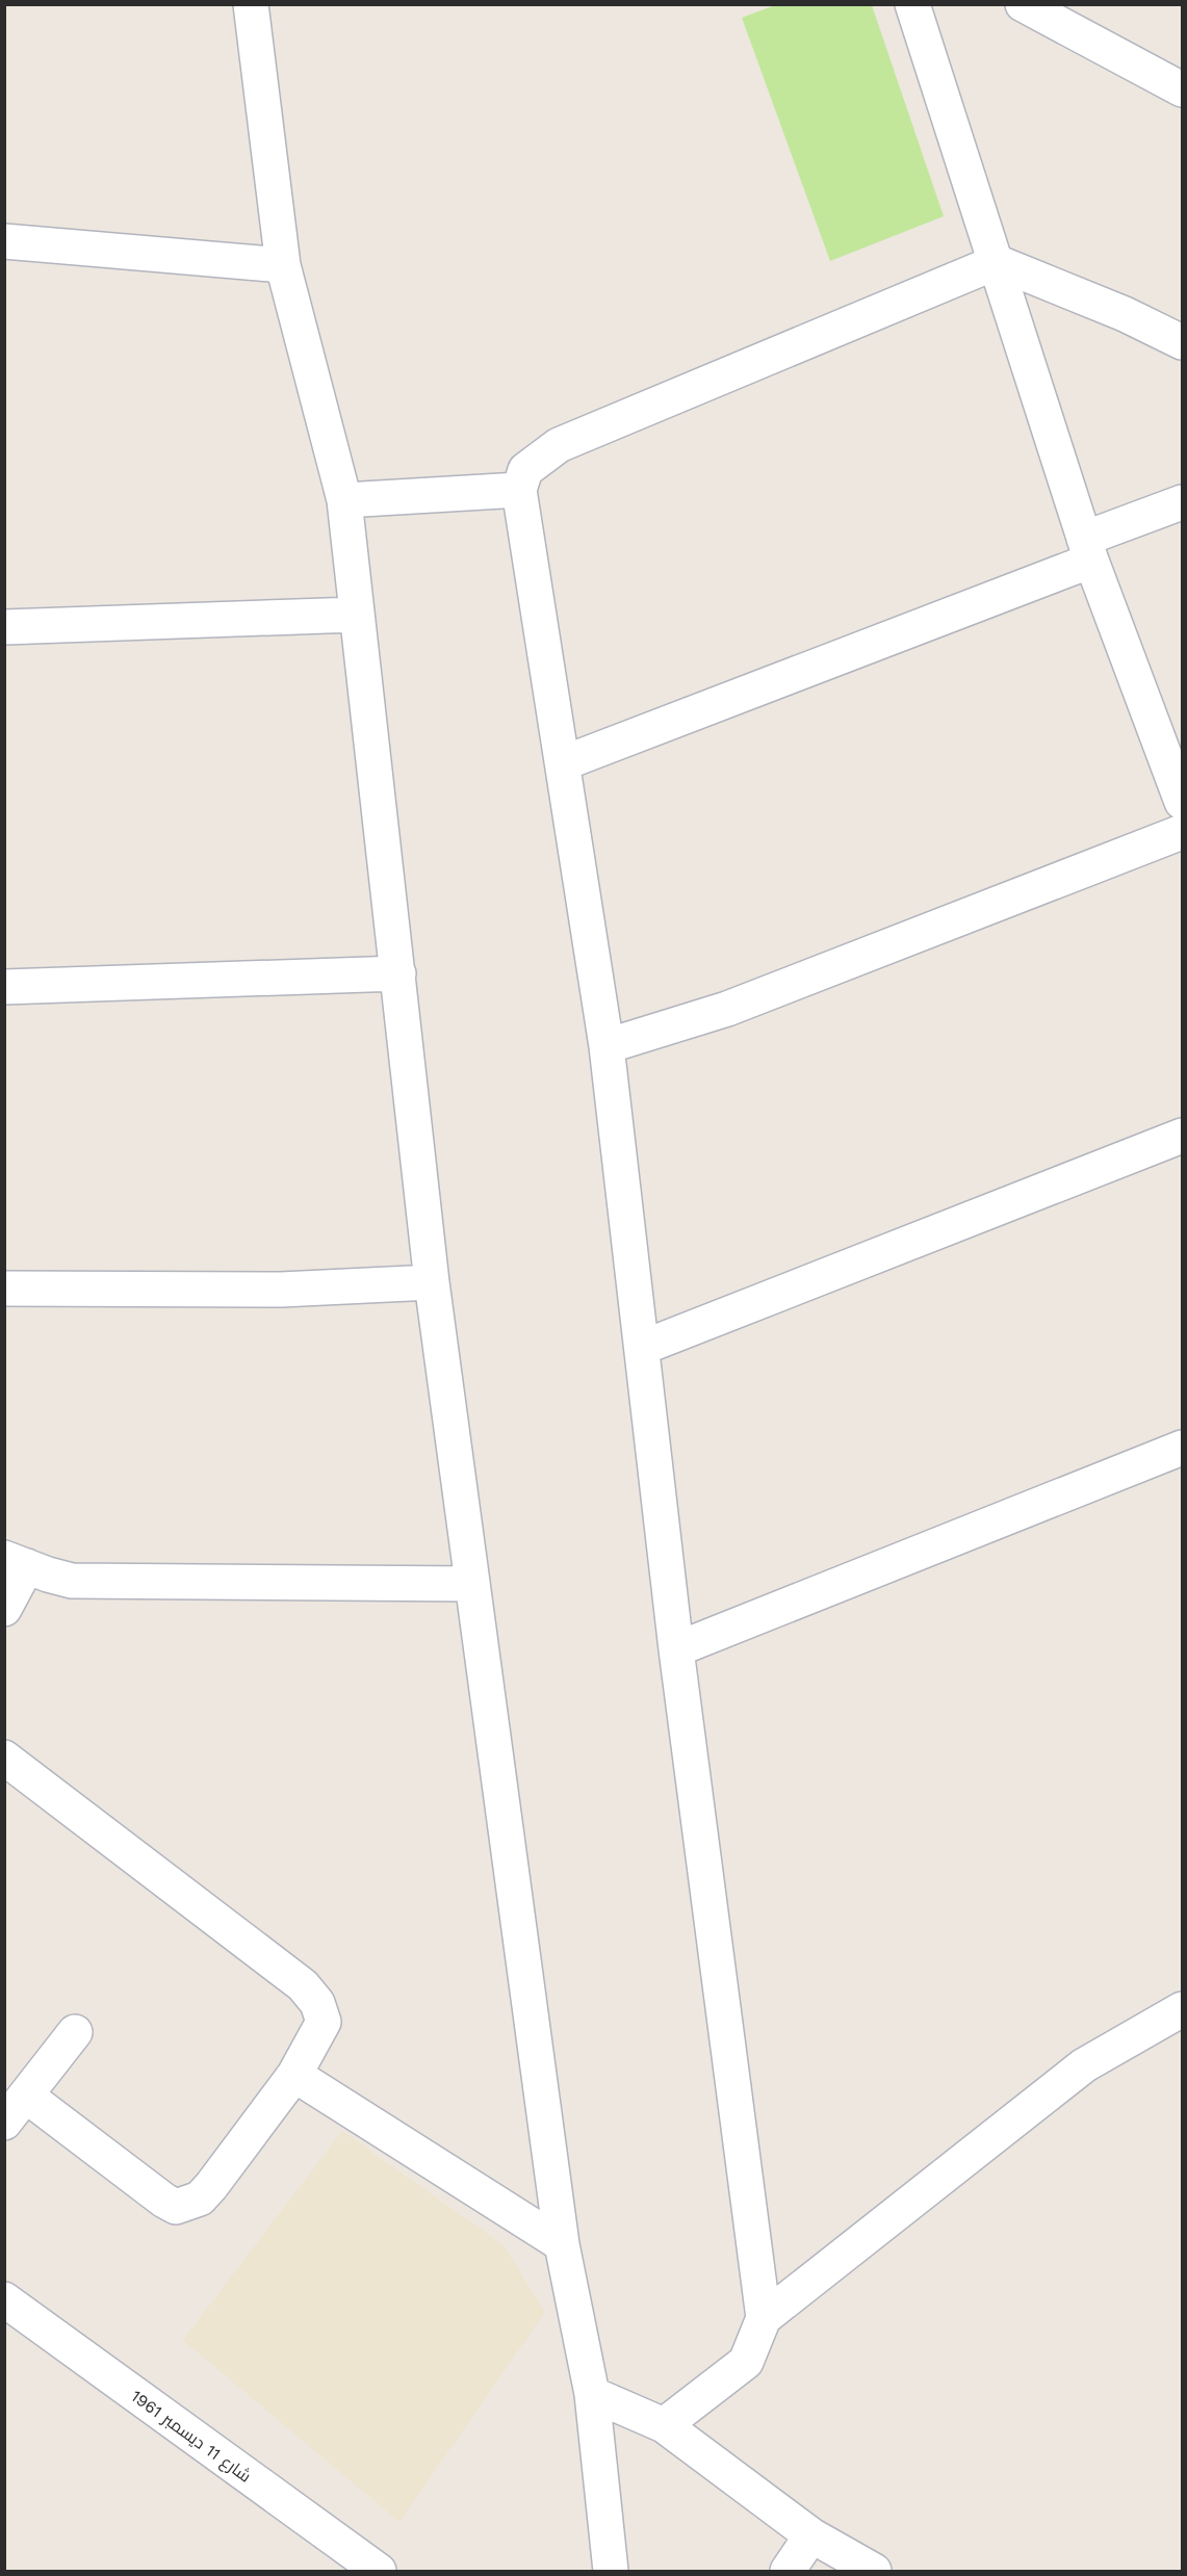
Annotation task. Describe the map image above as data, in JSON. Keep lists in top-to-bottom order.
{
  "streets": {
    "street": ["شارع 11 ديسمبر 1961"]
  }
}
